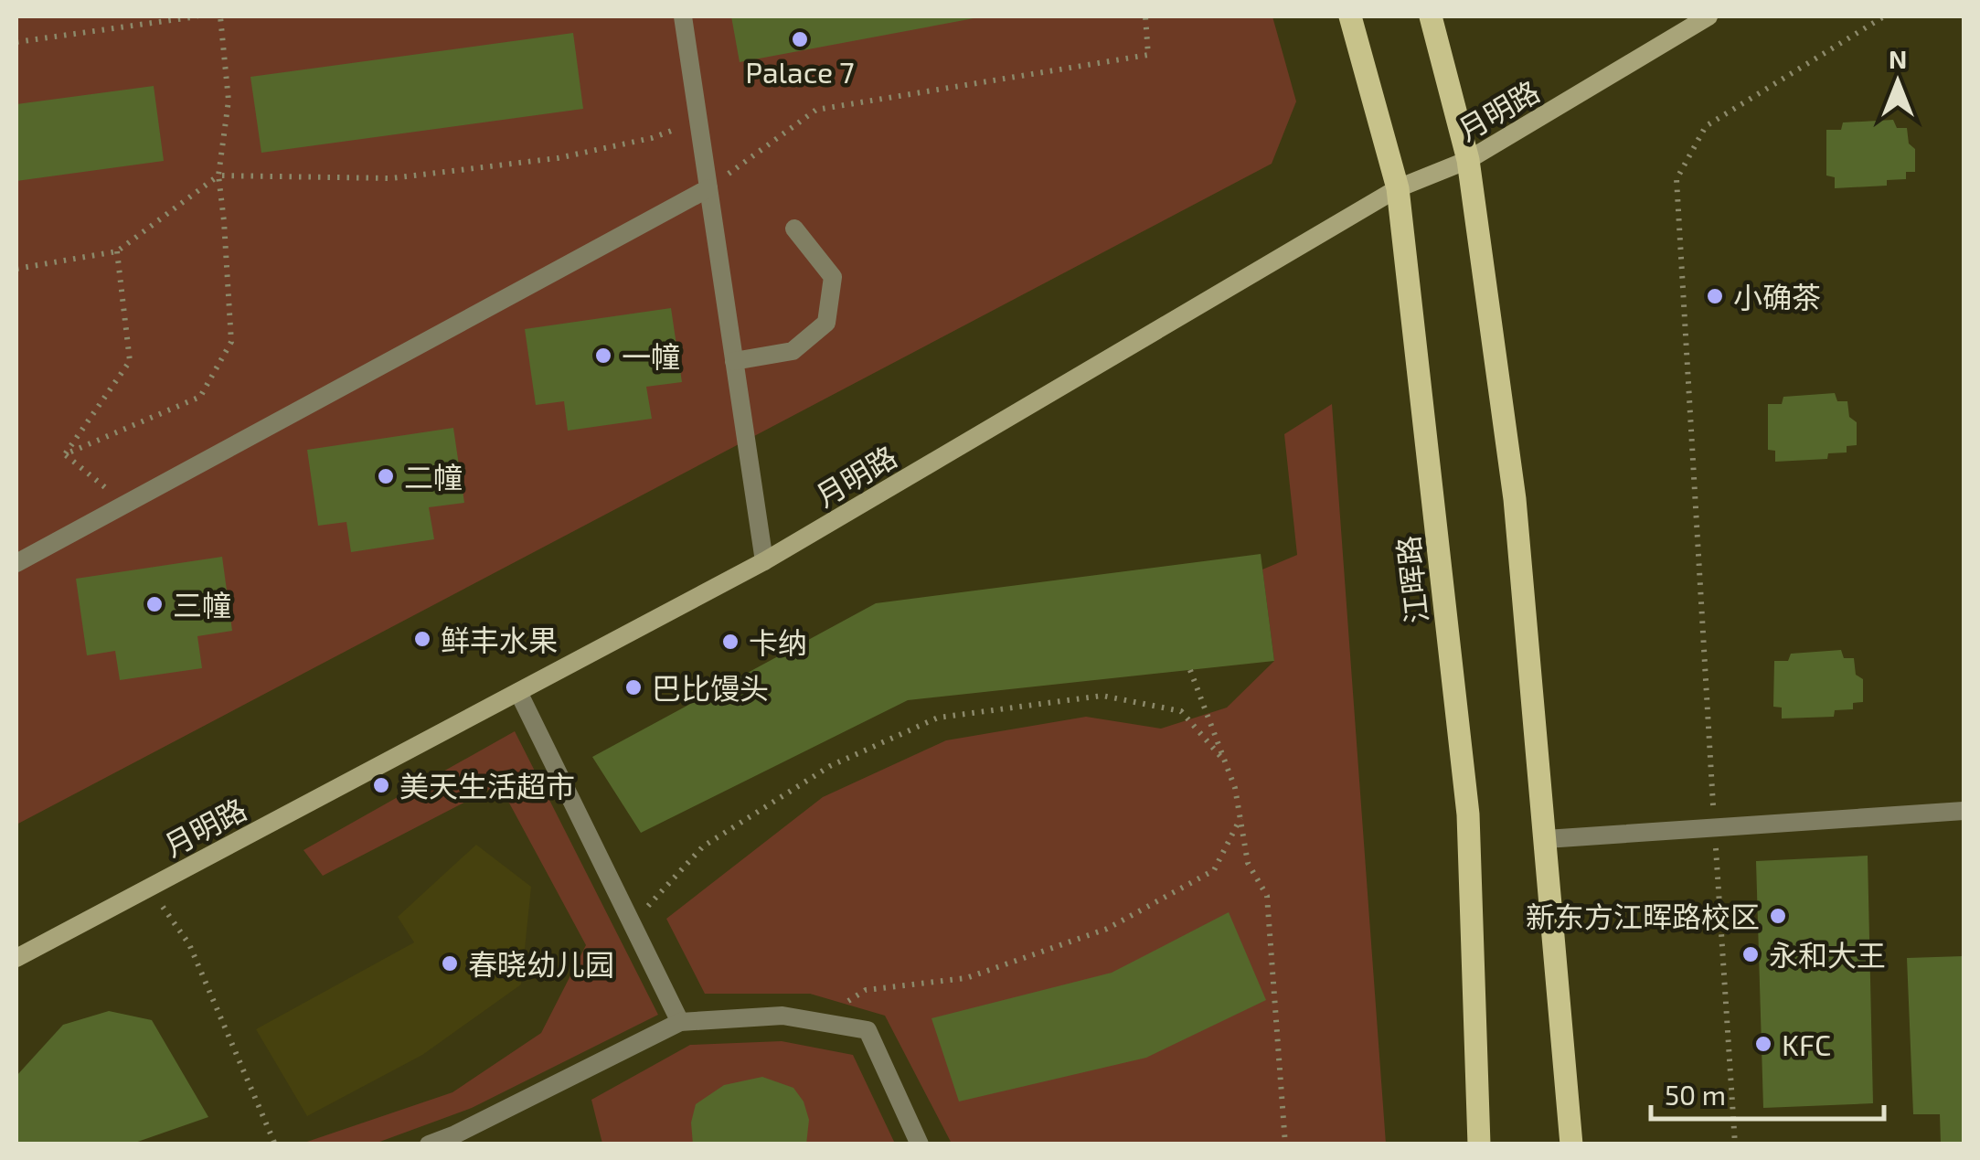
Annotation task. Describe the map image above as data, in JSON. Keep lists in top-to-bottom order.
{
  "streets": {
    "main road": ["江晖路"],
    "street": ["月明路"]
  },
  "crossings": [
    ["月明路", "江晖路"]
  ],
  "places": [
    "Palace 7",
    "小确茶",
    "一幢",
    "二幢",
    "三幢",
    "鲜丰水果",
    "卡纳",
    "巴比馒头",
    "美天生活超市",
    "新东方江晖路校区",
    "永和大王",
    "春晓幼儿园",
    "KFC"
  ],
  "scale_bar": "50 m",
  "north": "top"
}
